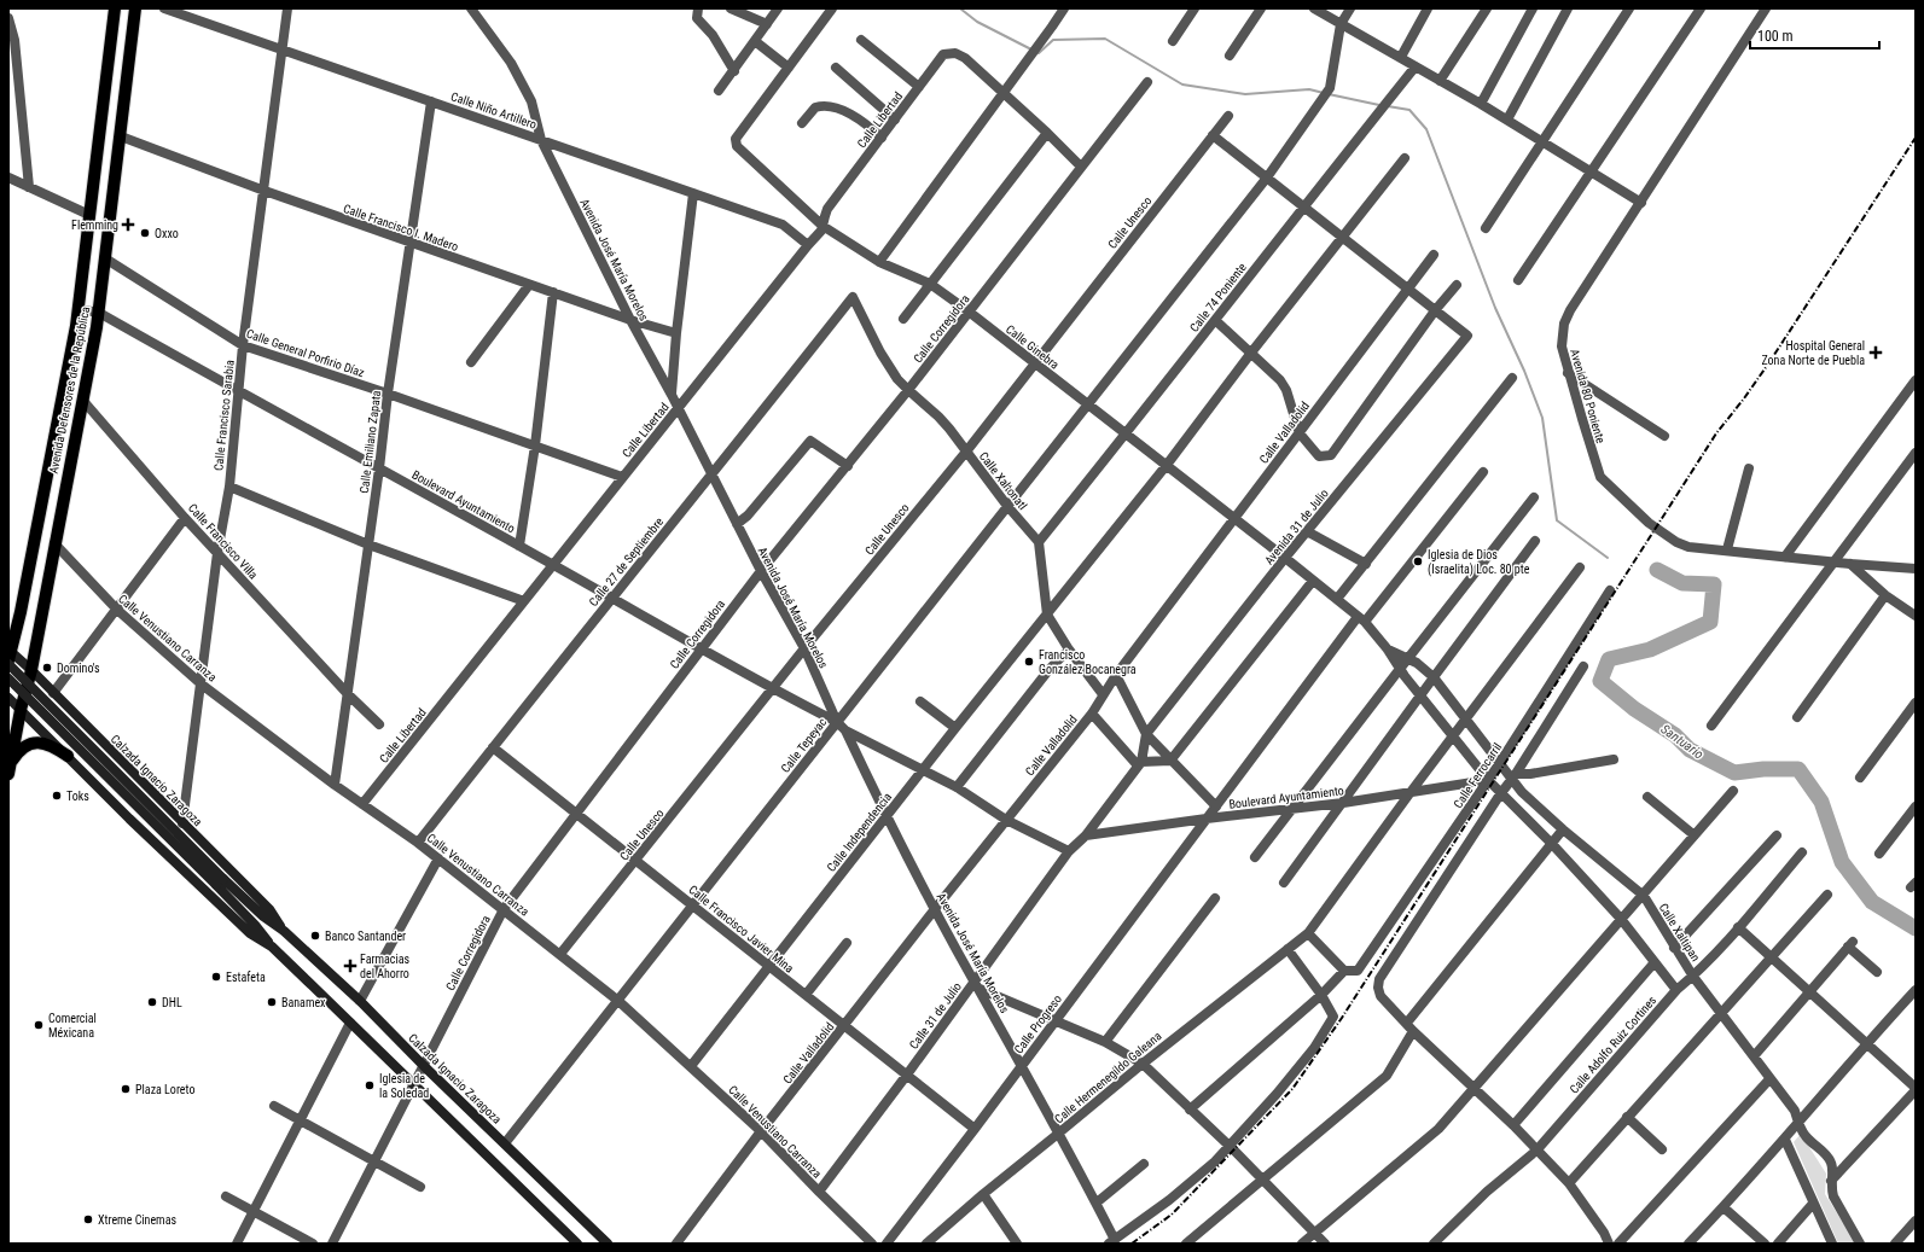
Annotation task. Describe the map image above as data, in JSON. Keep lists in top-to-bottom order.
{
  "streets": {
    "main road": ["Avenida Defensores de la República", "Calzada Ignacio Zaragoza"],
    "street": [
      "Calle Niño Artillero",
      "Calle Libertad",
      "Calle Unesco",
      "Calle Francisco I. Madero",
      "Avenida José María Morelos",
      "Calle 74 Poniente",
      "Calle Corregidora",
      "Calle Ginebra",
      "Calle General Porfirio Díaz",
      "Avenida 80 Poniente",
      "Calle Francisco Sarabia",
      "Calle Valladolid",
      "Calle Emiliano Zapata",
      "Calle Xaltonatl",
      "Boulevard Ayuntamiento",
      "Avenida 31 de Julio",
      "Calle Francisco Villa",
      "Calle 27 de Septiembre",
      "Calle Venustiano Carranza",
      "Calle Tepeyac",
      "Calle Ferrocarril",
      "Calle Independencia",
      "Calle Francisco Javier Mina",
      "Calle Xaltipan",
      "Calle 31 de Julio",
      "Calle Progreso",
      "Calle Adolfo Ruiz Cortines",
      "Calle Hermenegildo Galeana"
    ]
  },
  "crossings": [
    ["Calle Niño Artillero", "Calle Libertad"],
    ["Calle Niño Artillero", "Avenida José María Morelos"],
    ["Calle Niño Artillero", "Calle Francisco Sarabia"],
    ["Calle Niño Artillero", "Calle Emiliano Zapata"],
    ["Calle Libertad", "Avenida José María Morelos"],
    ["Calle Libertad", "Calle Ginebra"],
    ["Calle Libertad", "Calle General Porfirio Díaz"],
    ["Calle Libertad", "Boulevard Ayuntamiento"],
    ["Calle Libertad", "Calle Venustiano Carranza"],
    ["Calle Unesco", "Avenida José María Morelos"],
    ["Calle Unesco", "Calle Ginebra"],
    ["Calle Unesco", "Calle Xaltonatl"],
    ["Calle Unesco", "Boulevard Ayuntamiento"],
    ["Calle Unesco", "Calle Venustiano Carranza"],
    ["Calle Unesco", "Calle Francisco Javier Mina"],
    ["Calle Francisco I. Madero", "Avenida José María Morelos"],
    ["Calle Francisco I. Madero", "Avenida Defensores de la República"],
    ["Calle Francisco I. Madero", "Calle Francisco Sarabia"],
    ["Calle Francisco I. Madero", "Calle Emiliano Zapata"],
    ["Avenida José María Morelos", "Calle Corregidora"],
    ["Avenida José María Morelos", "Calle Valladolid"],
    ["Avenida José María Morelos", "Boulevard Ayuntamiento"],
    ["Avenida José María Morelos", "Calle 27 de Septiembre"],
    ["Avenida José María Morelos", "Calle Tepeyac"],
    ["Avenida José María Morelos", "Calle Independencia"],
    ["Avenida José María Morelos", "Calle 31 de Julio"],
    ["Avenida José María Morelos", "Calle Progreso"],
    ["Avenida José María Morelos", "Calle Hermenegildo Galeana"],
    ["Calle 74 Poniente", "Calle Ginebra"],
    ["Calle 74 Poniente", "Calle Xaltonatl"],
    ["Calle Corregidora", "Calle Ginebra"],
    ["Calle Corregidora", "Calle Xaltonatl"],
    ["Calle Corregidora", "Boulevard Ayuntamiento"],
    ["Calle Corregidora", "Calle Venustiano Carranza"],
    ["Calle Corregidora", "Calzada Ignacio Zaragoza"],
    ["Calle Corregidora", "Calle Francisco Javier Mina"],
    ["Calle Ginebra", "Calle Valladolid"],
    ["Calle Ginebra", "Boulevard Ayuntamiento"],
    ["Calle Ginebra", "Avenida 31 de Julio"],
    ["Calle Ginebra", "Calle Tepeyac"],
    ["Calle Ginebra", "Calle Ferrocarril"],
    ["Calle Ginebra", "Calle Independencia"],
    ["Calle Ginebra", "Calle Xaltipan"],
    ["Calle Ginebra", "Calle Progreso"],
    ["Calle Ginebra", "Calle Adolfo Ruiz Cortines"],
    ["Calle Ginebra", "Calle Hermenegildo Galeana"],
    ["Calle General Porfirio Díaz", "Avenida Defensores de la República"],
    ["Calle General Porfirio Díaz", "Calle Francisco Sarabia"],
    ["Calle General Porfirio Díaz", "Calle Emiliano Zapata"],
    ["Avenida Defensores de la República", "Boulevard Ayuntamiento"],
    ["Avenida Defensores de la República", "Calle Francisco Villa"],
    ["Avenida Defensores de la República", "Calle Venustiano Carranza"],
    ["Avenida Defensores de la República", "Calzada Ignacio Zaragoza"],
    ["Calle Francisco Sarabia", "Boulevard Ayuntamiento"],
    ["Calle Francisco Sarabia", "Calle Francisco Villa"],
    ["Calle Francisco Sarabia", "Calle Venustiano Carranza"],
    ["Calle Francisco Sarabia", "Calzada Ignacio Zaragoza"],
    ["Calle Valladolid", "Calle Venustiano Carranza"],
    ["Calle Valladolid", "Calle Francisco Javier Mina"],
    ["Calle Emiliano Zapata", "Boulevard Ayuntamiento"],
    ["Calle Emiliano Zapata", "Calle Francisco Villa"],
    ["Calle Emiliano Zapata", "Calle Venustiano Carranza"],
    ["Calle Xaltonatl", "Calle 27 de Septiembre"],
    ["Calle Xaltonatl", "Calle Tepeyac"],
    ["Boulevard Ayuntamiento", "Calle 27 de Septiembre"],
    ["Boulevard Ayuntamiento", "Calle Tepeyac"],
    ["Boulevard Ayuntamiento", "Calle Ferrocarril"],
    ["Boulevard Ayuntamiento", "Calle 31 de Julio"],
    ["Boulevard Ayuntamiento", "Calle Progreso"],
    ["Boulevard Ayuntamiento", "Calle Hermenegildo Galeana"],
    ["Avenida 31 de Julio", "Calle 31 de Julio"],
    ["Calle 27 de Septiembre", "Calle Venustiano Carranza"],
    ["Calle 27 de Septiembre", "Calle Francisco Javier Mina"],
    ["Calle Venustiano Carranza", "Calle Tepeyac"],
    ["Calle Venustiano Carranza", "Calle Independencia"],
    ["Calle Venustiano Carranza", "Calle 31 de Julio"],
    ["Calle Tepeyac", "Calzada Ignacio Zaragoza"],
    ["Calle Tepeyac", "Calle Francisco Javier Mina"],
    ["Calle Independencia", "Calle Francisco Javier Mina"],
    ["Calle Francisco Javier Mina", "Calle 31 de Julio"],
    ["Calle Francisco Javier Mina", "Calle Progreso"],
    ["Calle Xaltipan", "Calle Adolfo Ruiz Cortines"]
  ],
  "water": ["Santuario"],
  "places": {
    "health": ["Flemming", "Hospital General Zona Norte de Puebla", "Farmacias del Ahorro"],
    "other": [
      "Oxxo",
      "Iglesia de Dios (Israelita) Loc. 80 pte",
      "Francisco González Bocanegra",
      "Domino's",
      "Toks",
      "Banco Santander",
      "Estafeta",
      "DHL",
      "Banamex",
      "Comercial Méxicana",
      "Iglesia de la Soledad",
      "Plaza Loreto",
      "Xtreme Cinemas"
    ]
  },
  "scale_bar": "100 m"
}
